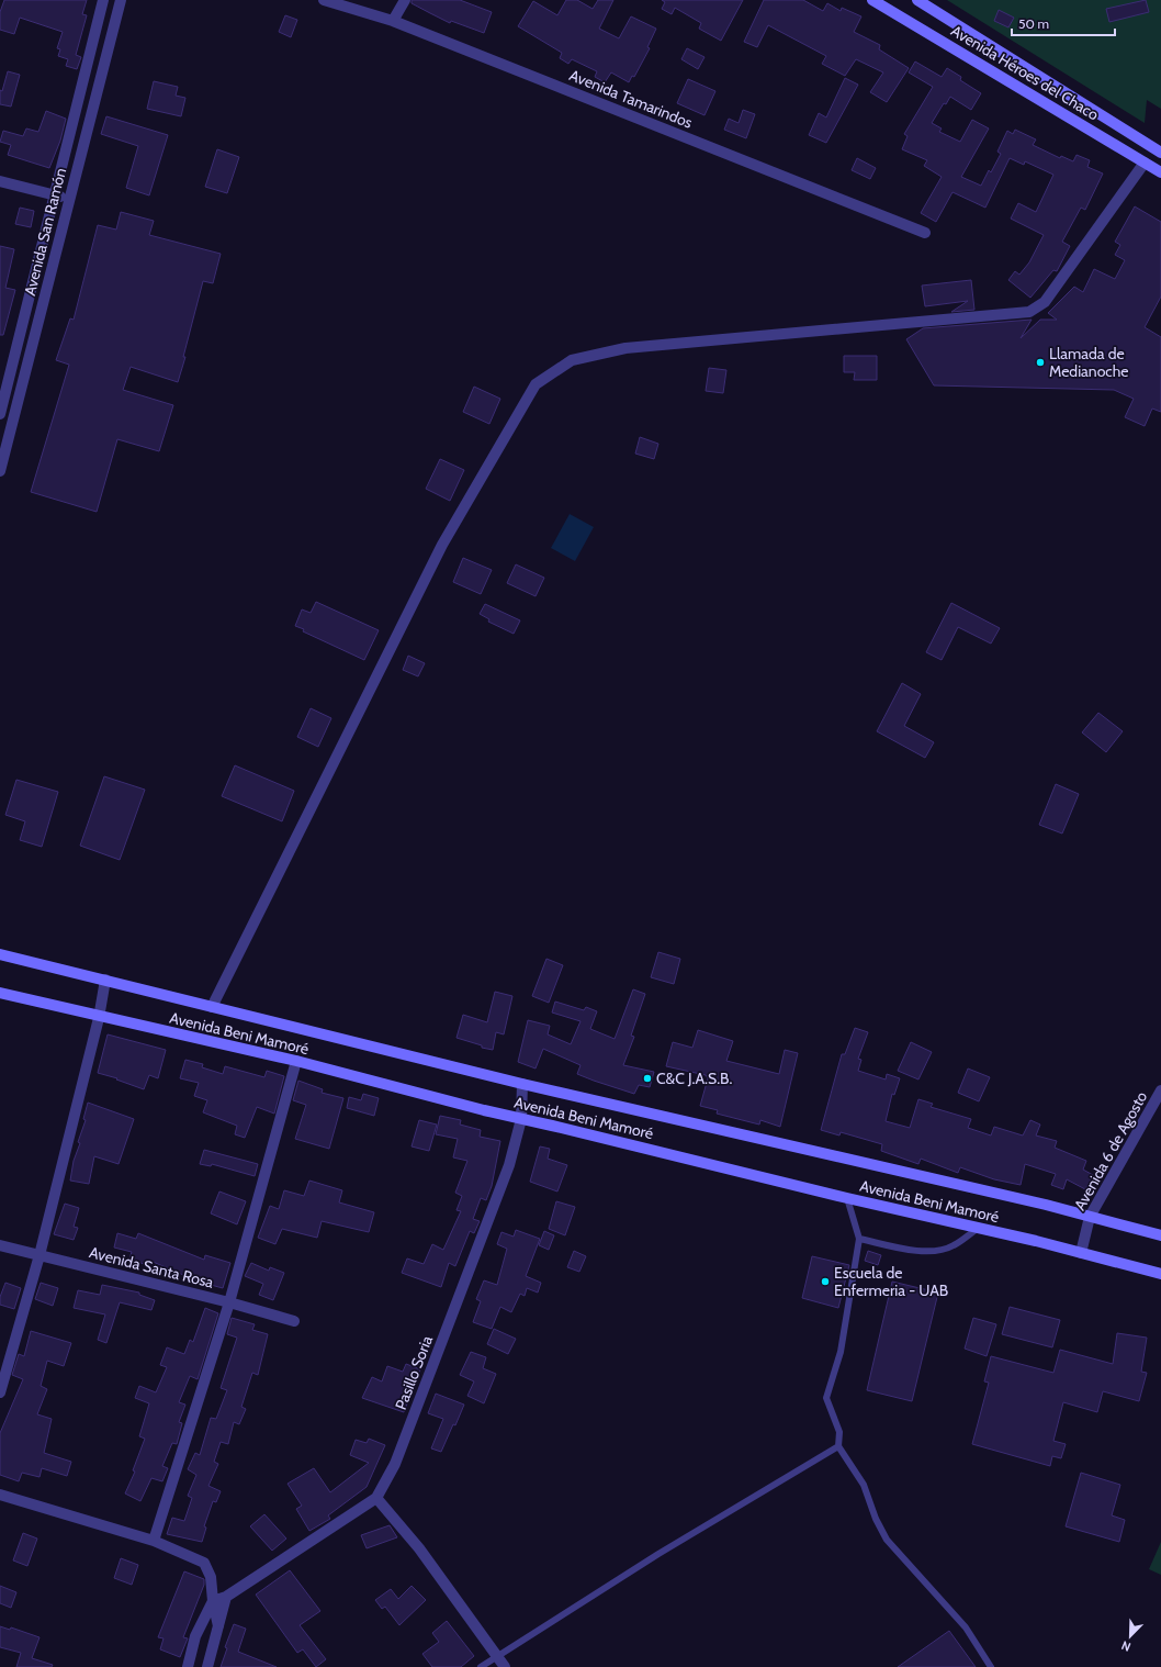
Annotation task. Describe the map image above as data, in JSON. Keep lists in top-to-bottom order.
{
  "streets": {
    "street": [
      "Avenida Héroes del Chaco",
      "Avenida Tamarindos",
      "Avenida San Ramón",
      "Avenida Beni Mamoré",
      "Avenida 6 de Agosto",
      "Avenida Santa Rosa",
      "Pasillo Soria"
    ]
  },
  "crossings": [
    ["Avenida Beni Mamoré", "Avenida 6 de Agosto"],
    ["Avenida Beni Mamoré", "Pasillo Soria"]
  ],
  "places": ["Llamada de Medianoche", "C&C J.A.S.B.", "Escuela de Enfermeria - UAB"],
  "scale_bar": "50 m",
  "north": "bottom left"
}
